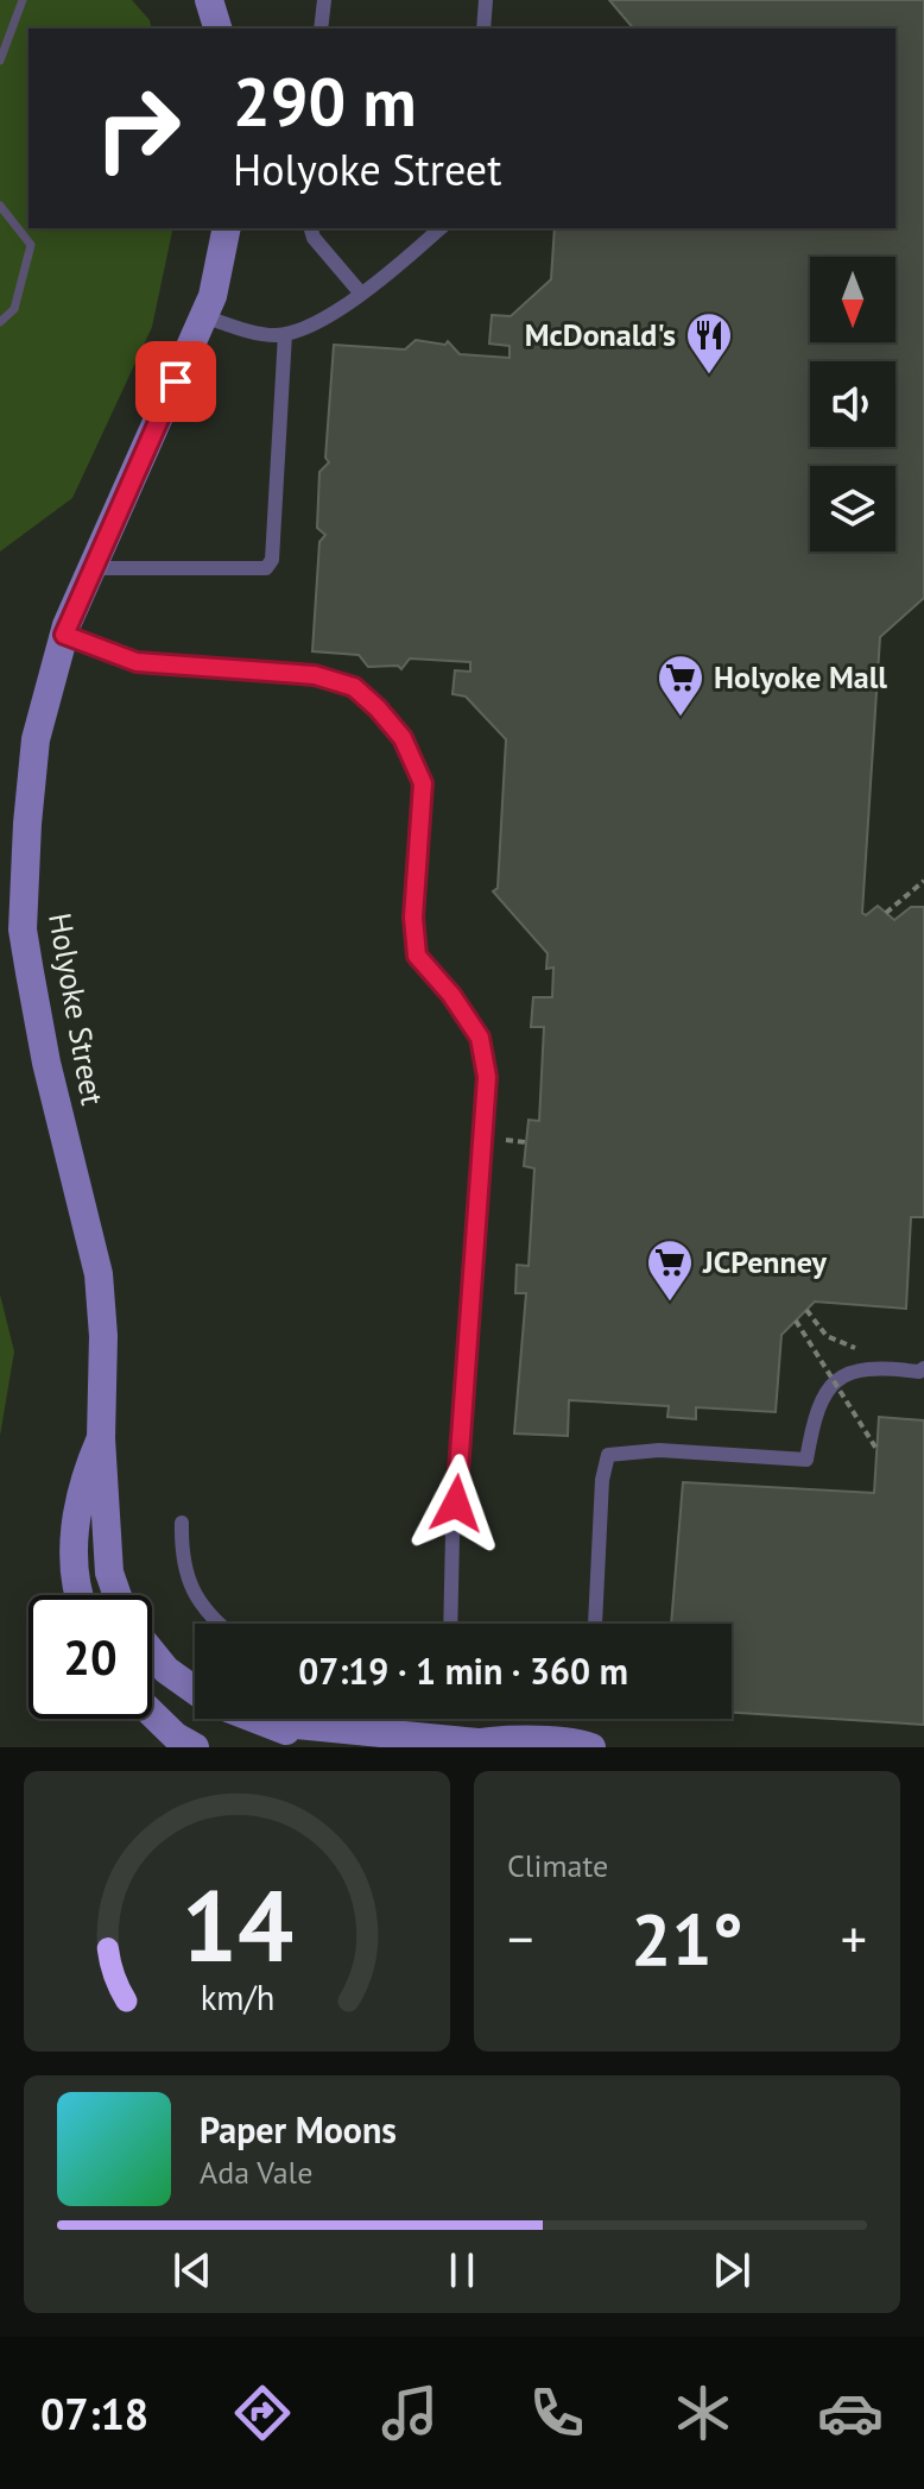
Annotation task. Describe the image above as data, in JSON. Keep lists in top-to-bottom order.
{
  "streets": {
    "street": ["Holyoke Street"]
  },
  "places": {
    "restaurant": ["McDonald's"],
    "supermarket": ["Holyoke Mall", "JCPenney"]
  },
  "north": "bottom",
  "page": {
    "turn": ["290 m", "Holyoke Street"],
    "limit": "20",
    "trip": "07:19 · 1 min · 360 m",
    "tile": "Climate",
    "heat": ["−", "21°", "+"],
    "song": ["Paper Moons", "Ada Vale"],
    "tabs": "07:18",
    "gauge": ["14", "km/h"]
  }
}
